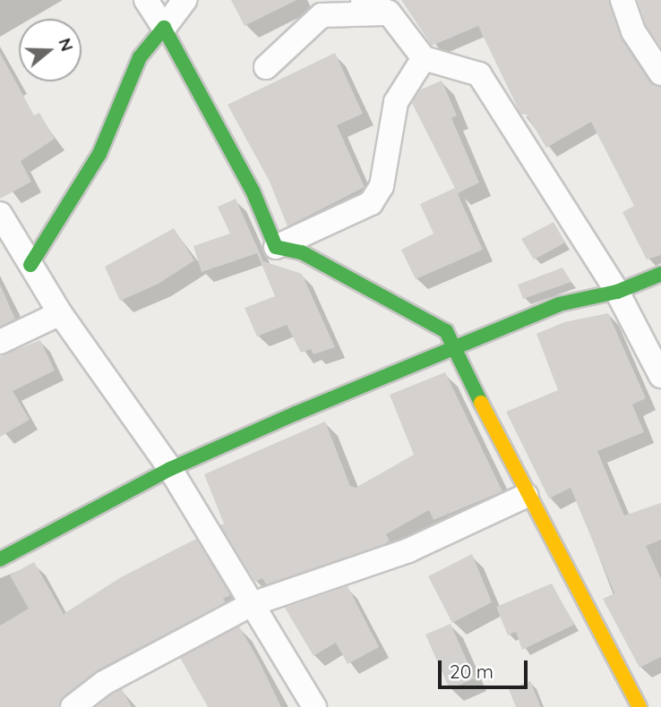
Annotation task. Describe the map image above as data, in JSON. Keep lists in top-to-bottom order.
{
  "scale_bar": "20 m",
  "north": "right"
}
